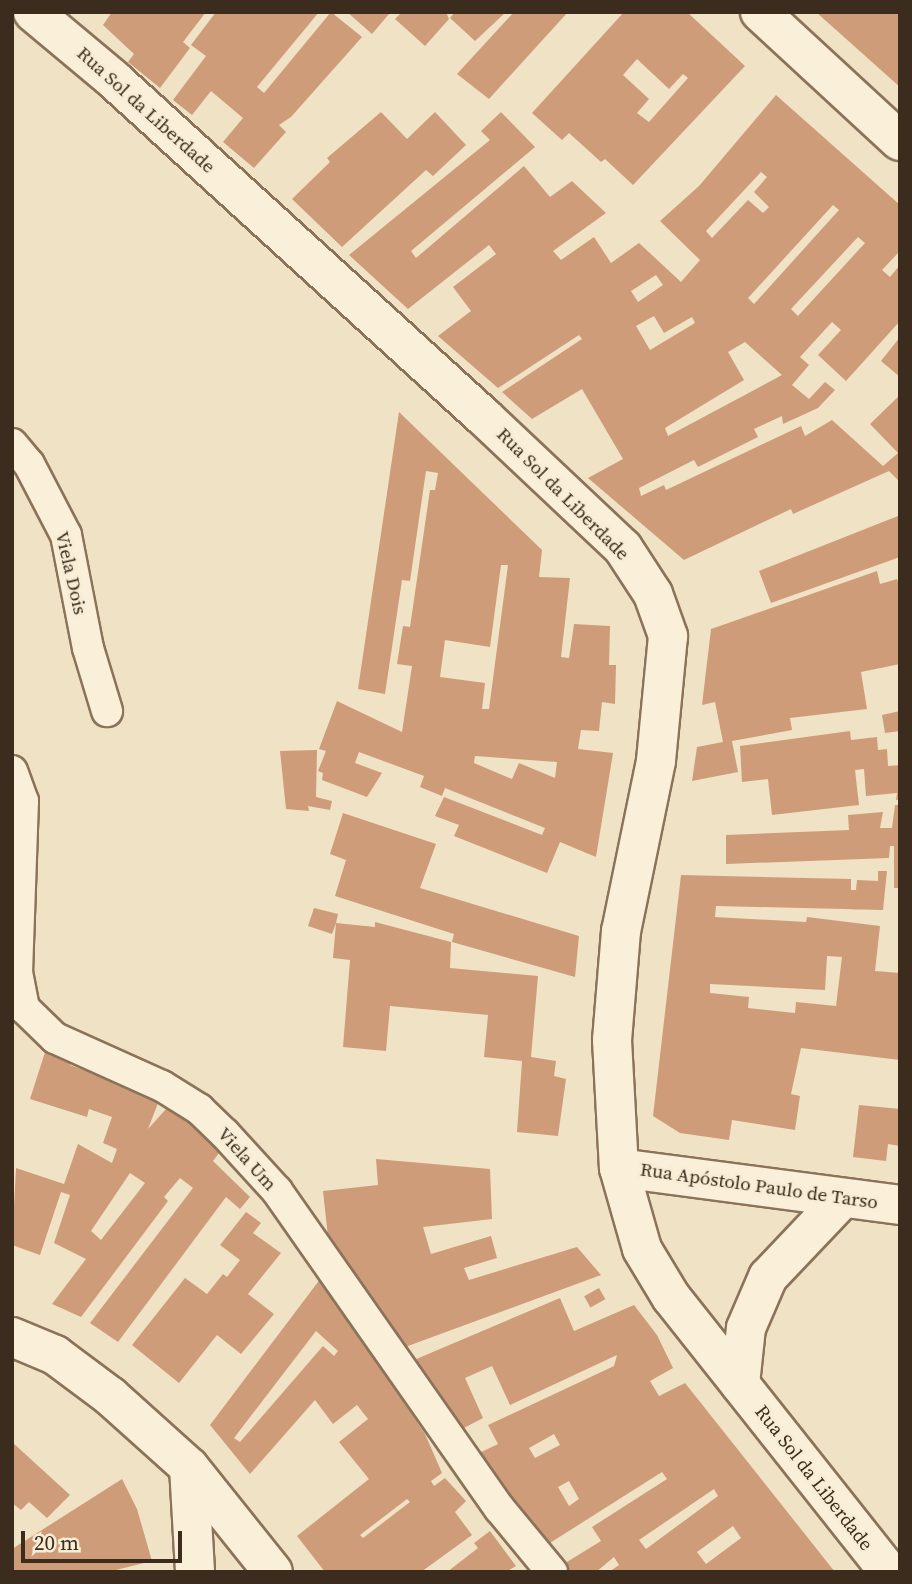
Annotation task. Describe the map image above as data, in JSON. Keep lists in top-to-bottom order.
{
  "streets": {
    "street": ["Rua Sol da Liberdade", "Rua Apóstolo Paulo de Tarso"],
    "lane": ["Viela Dois", "Viela Um"]
  },
  "crossings": [
    ["Rua Sol da Liberdade", "Rua Apóstolo Paulo de Tarso"]
  ],
  "scale_bar": "20 m"
}
